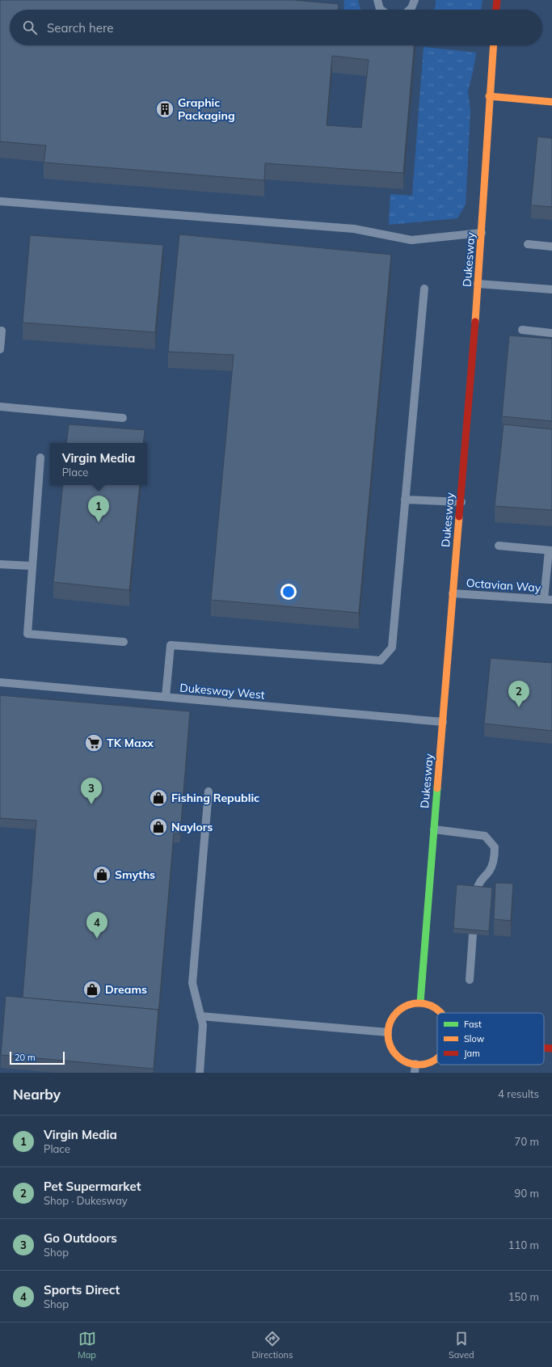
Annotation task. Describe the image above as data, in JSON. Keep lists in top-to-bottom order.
{
  "streets": {
    "street": ["Dukesway"],
    "lane": ["Octavian Way", "Dukesway West"]
  },
  "crossings": [
    ["Dukesway", "Octavian Way"],
    ["Dukesway", "Dukesway West"]
  ],
  "places": {
    "building": ["Graphic Packaging"],
    "supermarket": ["TK Maxx"],
    "shop": [
      "Fishing Republic",
      "Naylors",
      "Smyths",
      "Dreams"
    ]
  },
  "legend": ["Fast", "Slow", "Jam"],
  "scale_bar": "20 m",
  "page": {
    "search": "Search here",
    "popup": ["Virgin Media", "Place"],
    "pins": [
      "1",
      "2",
      "3",
      "4"
    ],
    "scale": "20 m",
    "heading": ["Nearby", "4 results"],
    "list": [
      {
        "mark": "1",
        "name": "Virgin Media",
        "note": "Place",
        "value": "70 m"
      },
      {
        "mark": "2",
        "name": "Pet Supermarket",
        "note": "Shop · Dukesway",
        "value": "90 m"
      },
      {
        "mark": "3",
        "name": "Go Outdoors",
        "note": "Shop",
        "value": "110 m"
      },
      {
        "mark": "4",
        "name": "Sports Direct",
        "note": "Shop",
        "value": "150 m"
      }
    ],
    "nav": ["Map", "Directions", "Saved"]
  }
}
